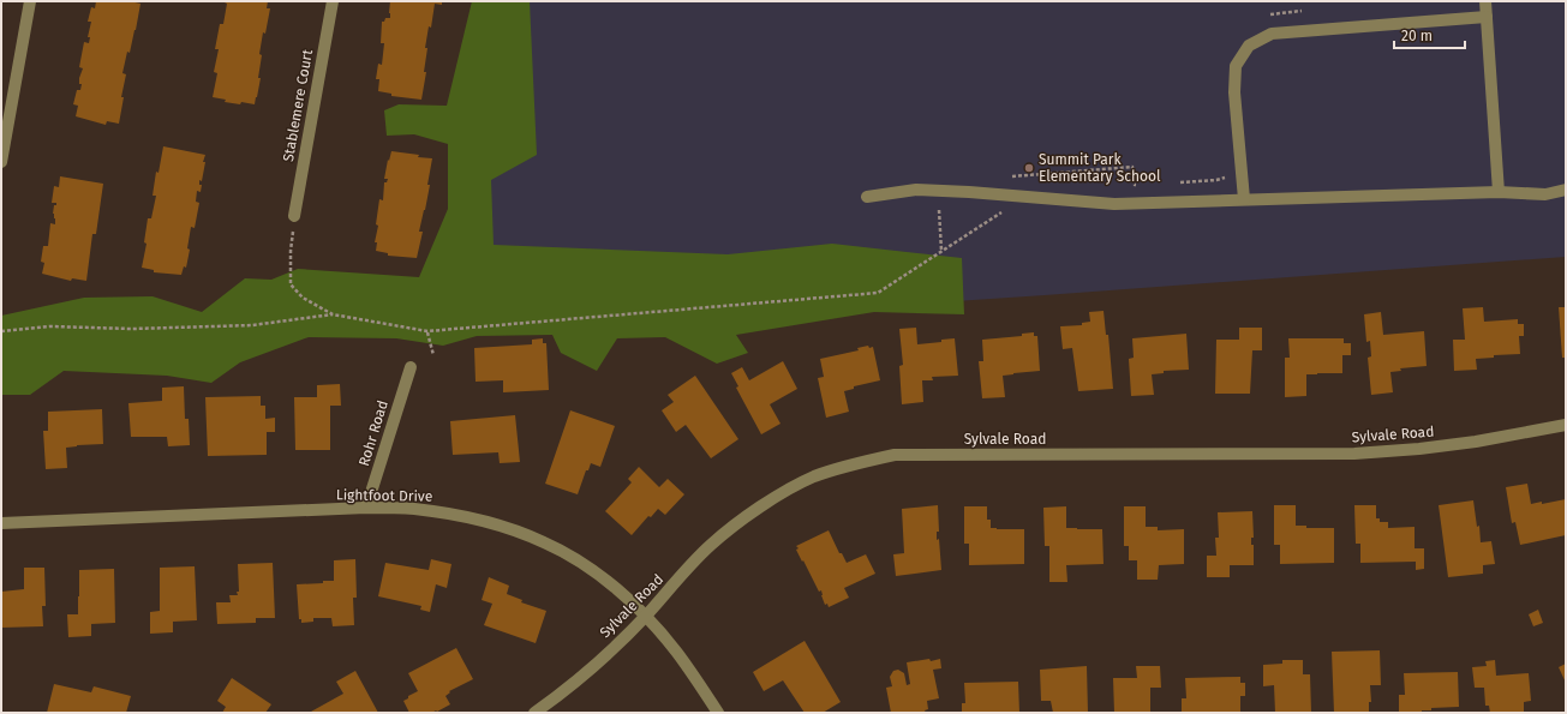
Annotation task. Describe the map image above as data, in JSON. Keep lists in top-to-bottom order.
{
  "streets": {
    "street": [
      "Stablemere Court",
      "Rohr Road",
      "Sylvale Road",
      "Lightfoot Drive"
    ]
  },
  "crossings": [
    ["Rohr Road", "Lightfoot Drive"],
    ["Sylvale Road", "Lightfoot Drive"]
  ],
  "places": ["Summit Park Elementary School"],
  "scale_bar": "20 m"
}
